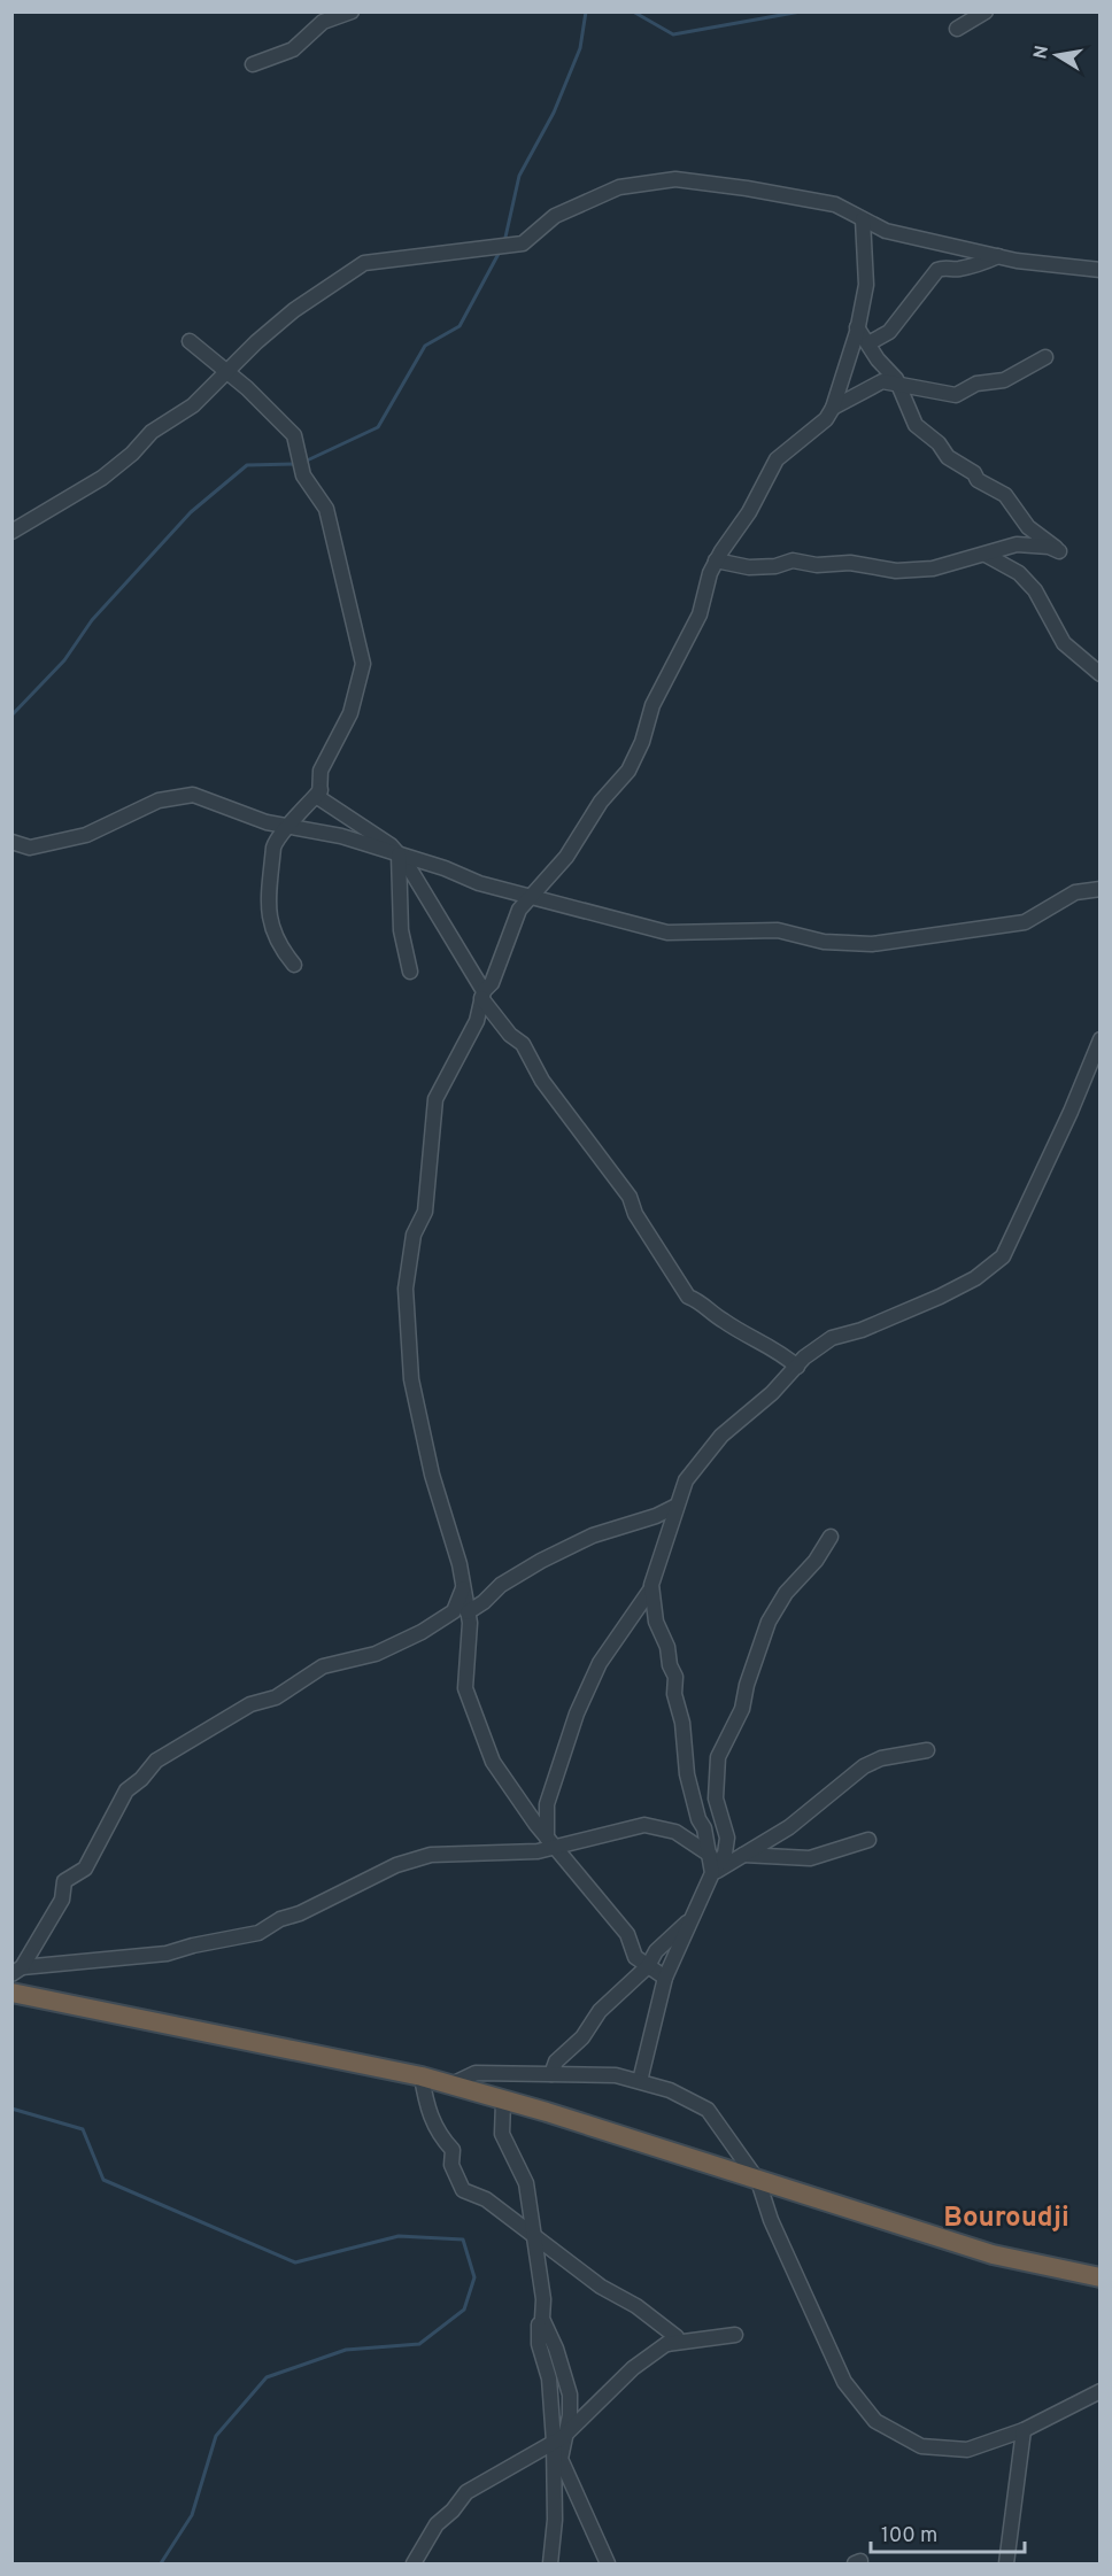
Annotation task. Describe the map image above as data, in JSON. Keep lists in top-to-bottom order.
{
  "districts": ["Bouroudji"],
  "scale_bar": "100 m",
  "north": "left"
}
